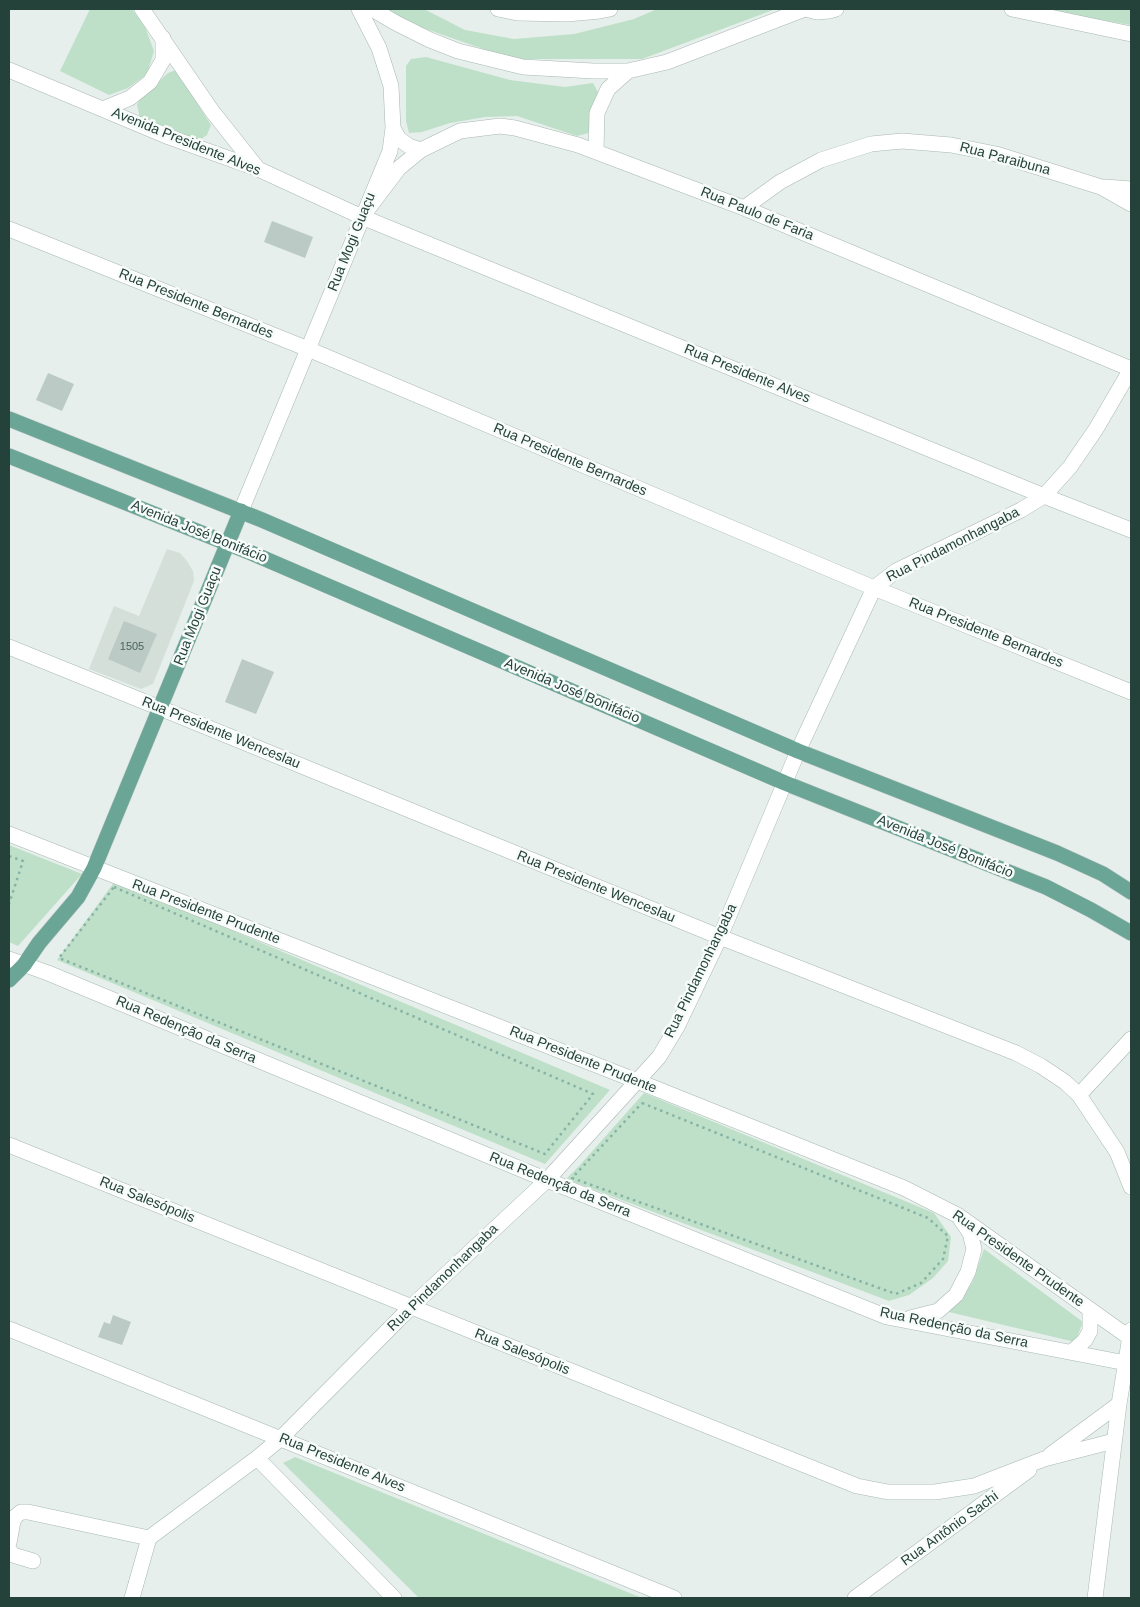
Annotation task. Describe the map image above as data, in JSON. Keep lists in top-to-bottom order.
{
  "streets": {
    "main road": ["Rua Mogi Guaçu", "Avenida José Bonifácio"],
    "street": [
      "Avenida Presidente Alves",
      "Rua Paraibuna",
      "Rua Paulo de Faria",
      "Rua Presidente Bernardes",
      "Rua Presidente Alves",
      "Rua Pindamonhangaba",
      "Rua Presidente Wenceslau",
      "Rua Presidente Prudente",
      "Rua Redenção da Serra",
      "Rua Salesópolis",
      "Rua Antônio Sachi"
    ]
  },
  "crossings": [
    ["Avenida Presidente Alves", "Rua Paulo de Faria"],
    ["Avenida Presidente Alves", "Rua Mogi Guaçu"],
    ["Avenida Presidente Alves", "Rua Presidente Alves"],
    ["Rua Paraibuna", "Rua Paulo de Faria"],
    ["Rua Paulo de Faria", "Rua Mogi Guaçu"],
    ["Rua Paulo de Faria", "Rua Presidente Alves"],
    ["Rua Paulo de Faria", "Rua Pindamonhangaba"],
    ["Rua Mogi Guaçu", "Rua Presidente Bernardes"],
    ["Rua Mogi Guaçu", "Rua Presidente Alves"],
    ["Rua Mogi Guaçu", "Avenida José Bonifácio"],
    ["Rua Mogi Guaçu", "Rua Presidente Wenceslau"],
    ["Rua Mogi Guaçu", "Rua Presidente Prudente"],
    ["Rua Mogi Guaçu", "Rua Redenção da Serra"],
    ["Rua Presidente Bernardes", "Rua Pindamonhangaba"],
    ["Rua Presidente Alves", "Rua Pindamonhangaba"],
    ["Avenida José Bonifácio", "Rua Pindamonhangaba"],
    ["Rua Pindamonhangaba", "Rua Presidente Wenceslau"],
    ["Rua Pindamonhangaba", "Rua Presidente Prudente"],
    ["Rua Pindamonhangaba", "Rua Redenção da Serra"],
    ["Rua Pindamonhangaba", "Rua Salesópolis"],
    ["Rua Salesópolis", "Rua Antônio Sachi"]
  ],
  "house_numbers": ["1505"]
}
